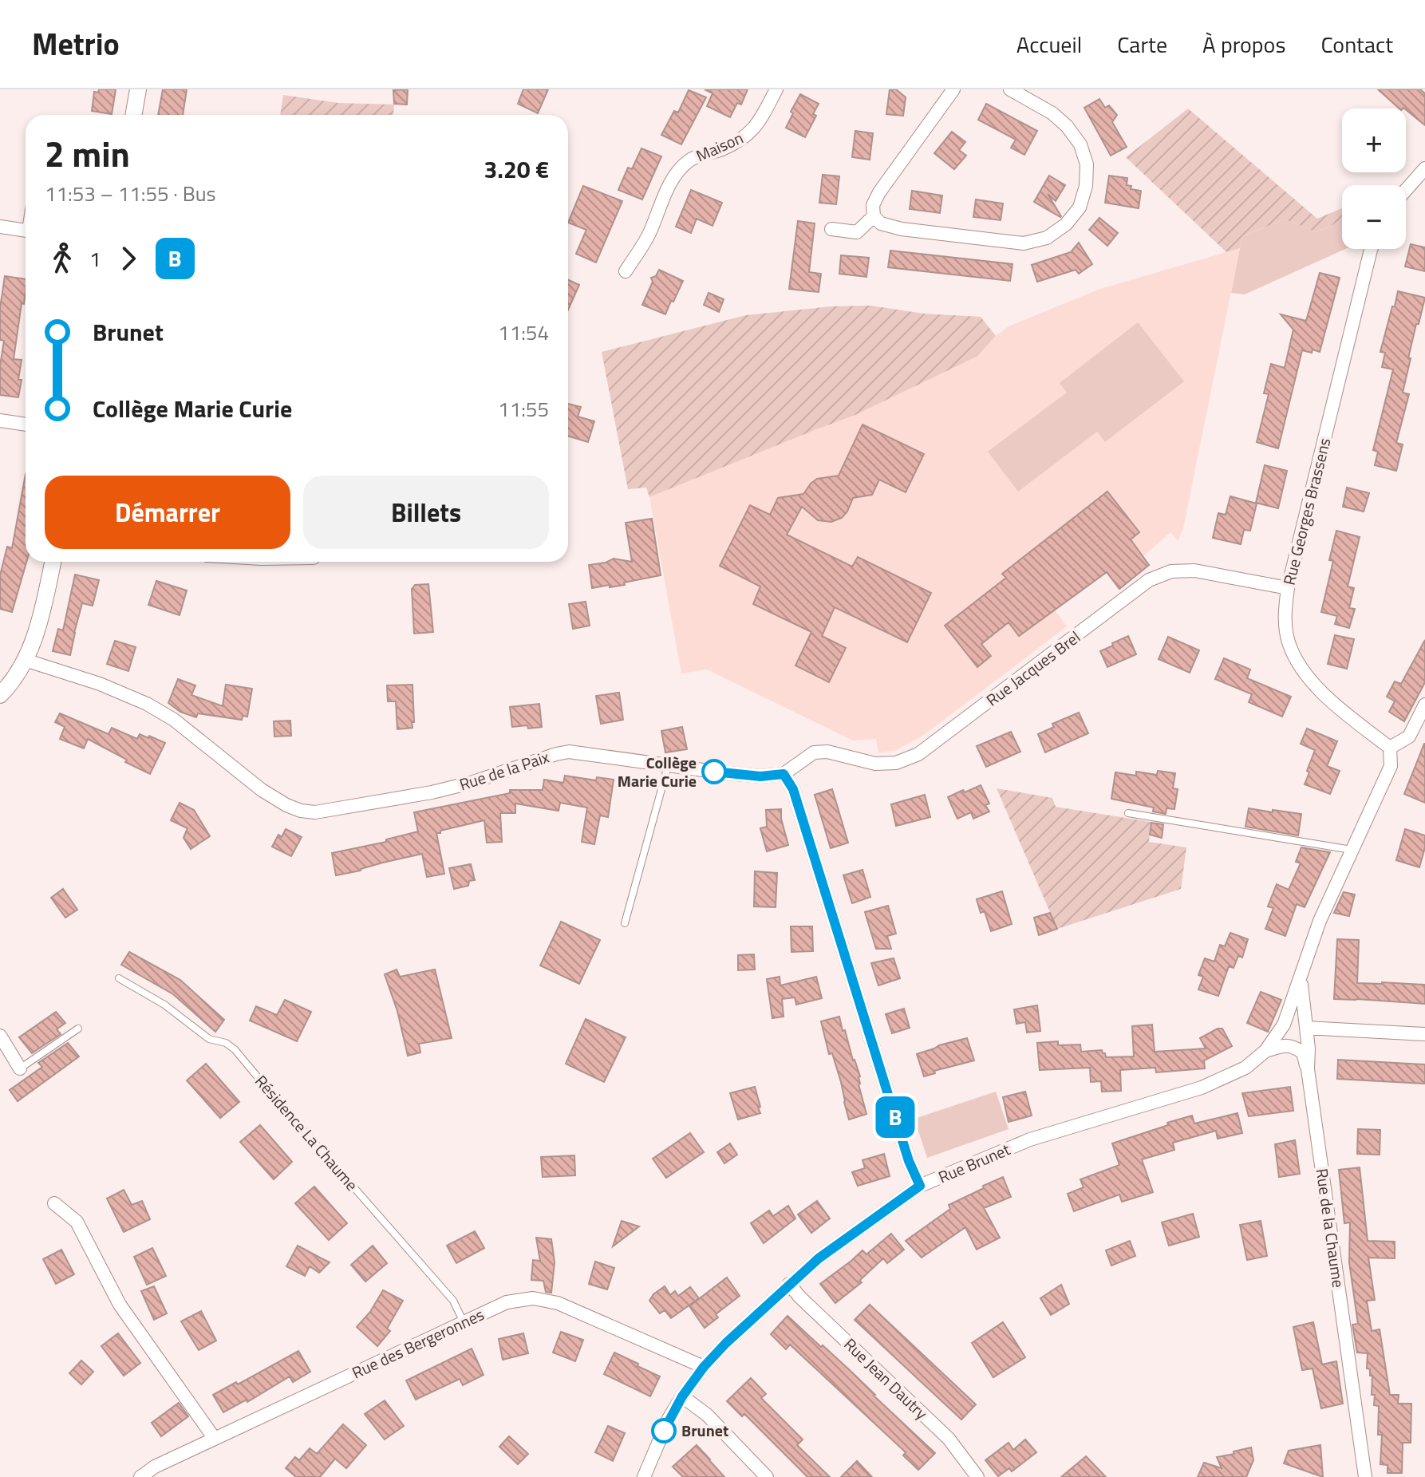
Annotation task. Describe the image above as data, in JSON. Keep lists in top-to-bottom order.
{
  "streets": {
    "street": [
      "Maison",
      "Rue Georges Brassens",
      "Rue Jacques Brel",
      "Rue de la Paix",
      "Rue Brunet",
      "Rue de la Chaume",
      "Rue des Bergeronnes",
      "Rue Jean Dautry"
    ],
    "lane": ["Résidence La Chaume"]
  },
  "crossings": [
    ["Rue Georges Brassens", "Rue Jacques Brel"],
    ["Rue Georges Brassens", "Rue de la Chaume"],
    ["Rue Jacques Brel", "Rue de la Paix"],
    ["Résidence La Chaume", "Rue des Bergeronnes"],
    ["Rue Brunet", "Rue de la Chaume"],
    ["Rue Brunet", "Rue des Bergeronnes"],
    ["Rue Brunet", "Rue Jean Dautry"]
  ],
  "places": ["Collège Marie Curie", "Brunet"],
  "lines": ["bus line B"],
  "page": {
    "header": "Metrio",
    "nav": [
      "Accueil",
      "Carte",
      "À propos",
      "Contact"
    ],
    "on_map": "B",
    "map_buttons": ["+", "−"],
    "heading": ["2 min", "11:53 – 11:55 · Bus", "3.20 €"],
    "legs": ["1", "B"],
    "list": [
      {
        "name": "Brunet",
        "value": "11:54"
      },
      {
        "name": "Collège Marie Curie",
        "value": "11:55"
      }
    ],
    "buttons": ["Démarrer", "Billets"]
  }
}
